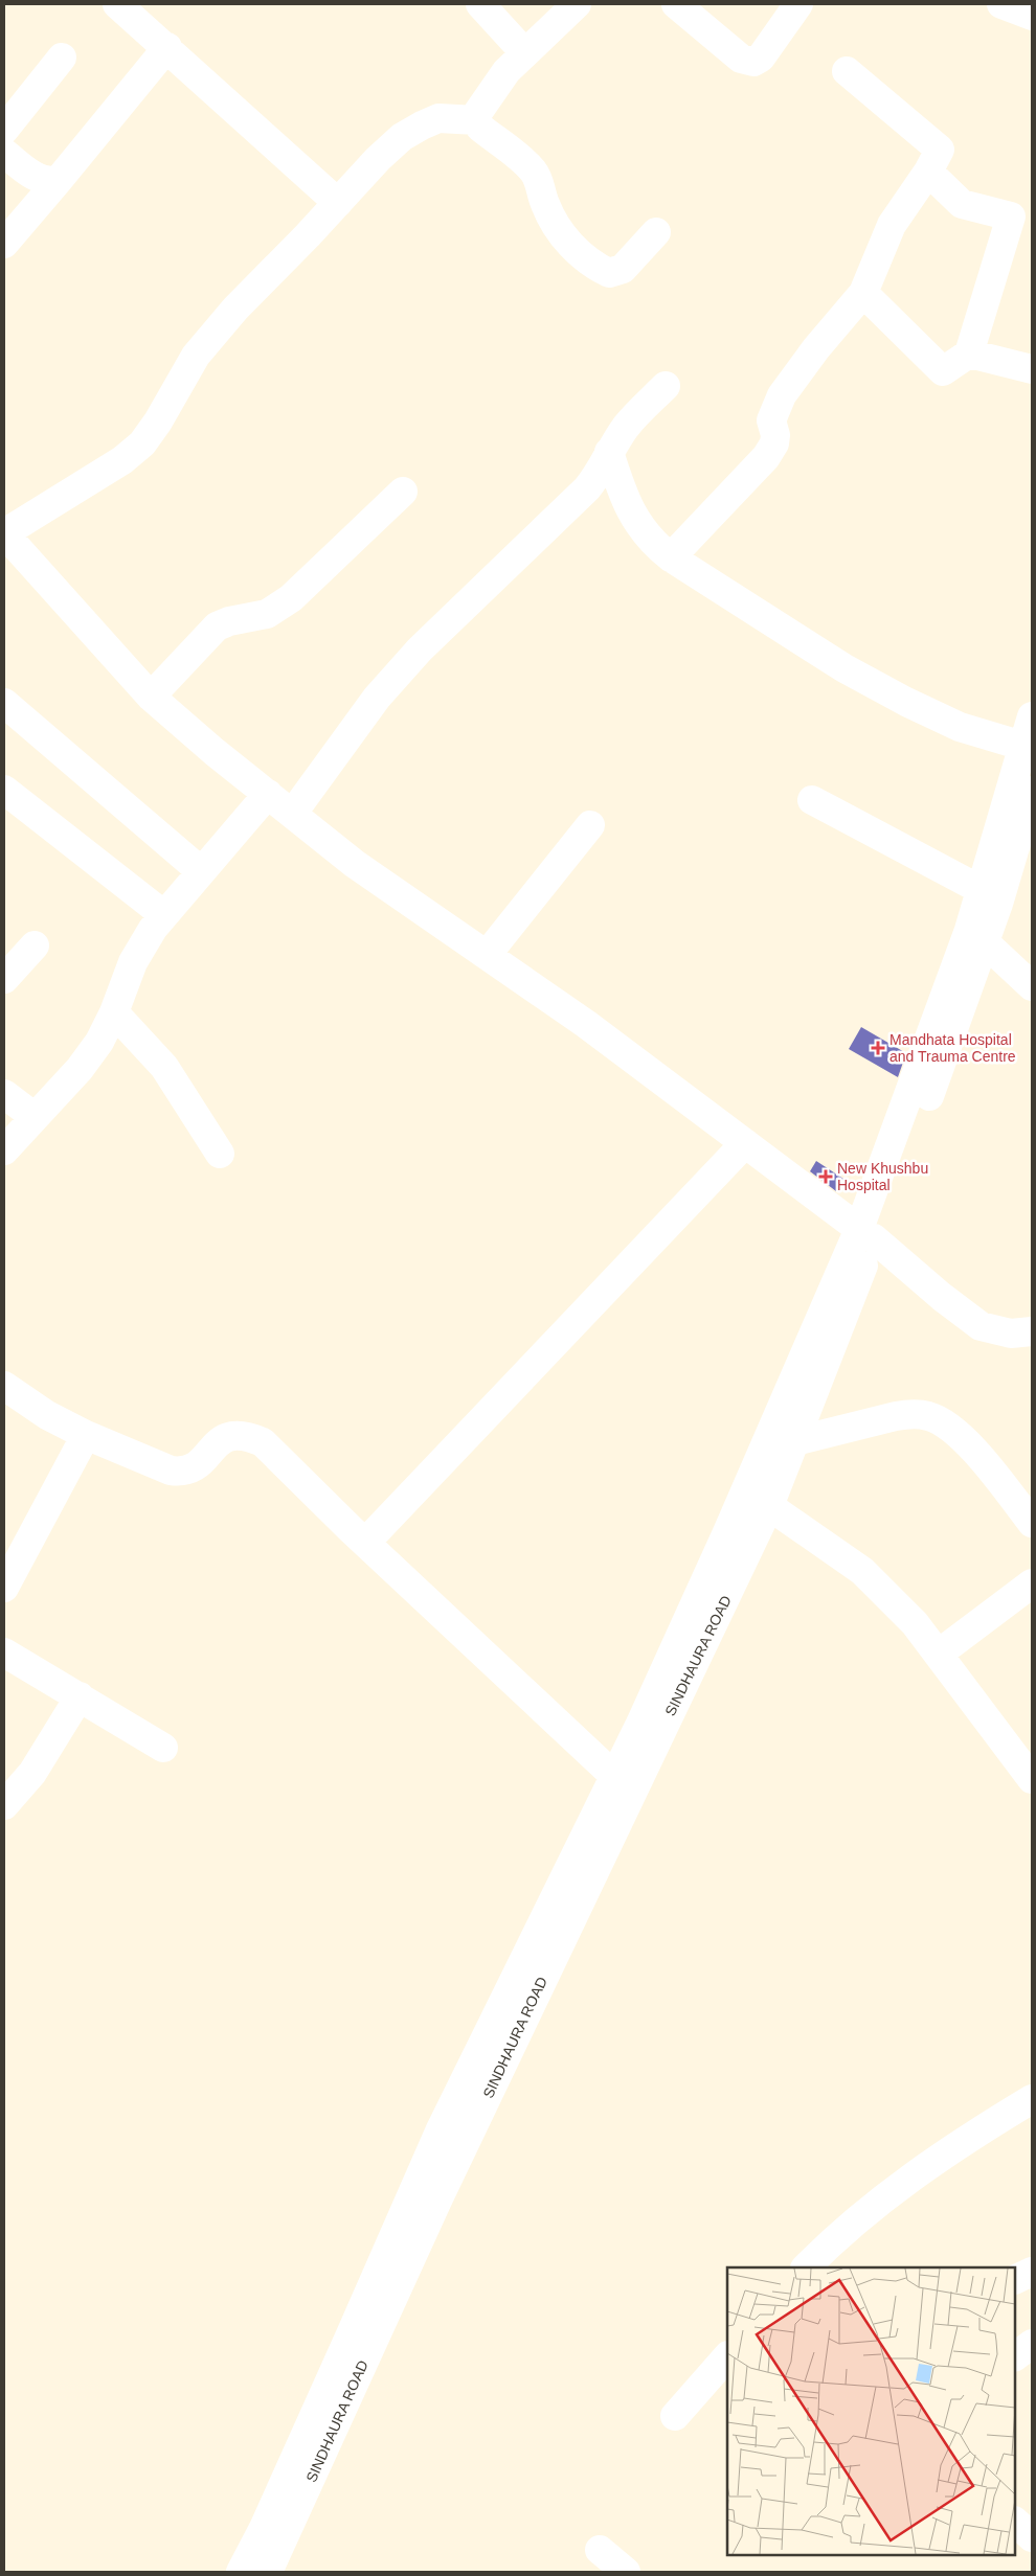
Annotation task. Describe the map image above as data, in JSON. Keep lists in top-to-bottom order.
{
  "streets": {
    "street": ["SINDHAURA ROAD"]
  },
  "places": {
    "health": ["Mandhata Hospital and Trauma Centre", "New Khushbu Hospital"]
  }
}
